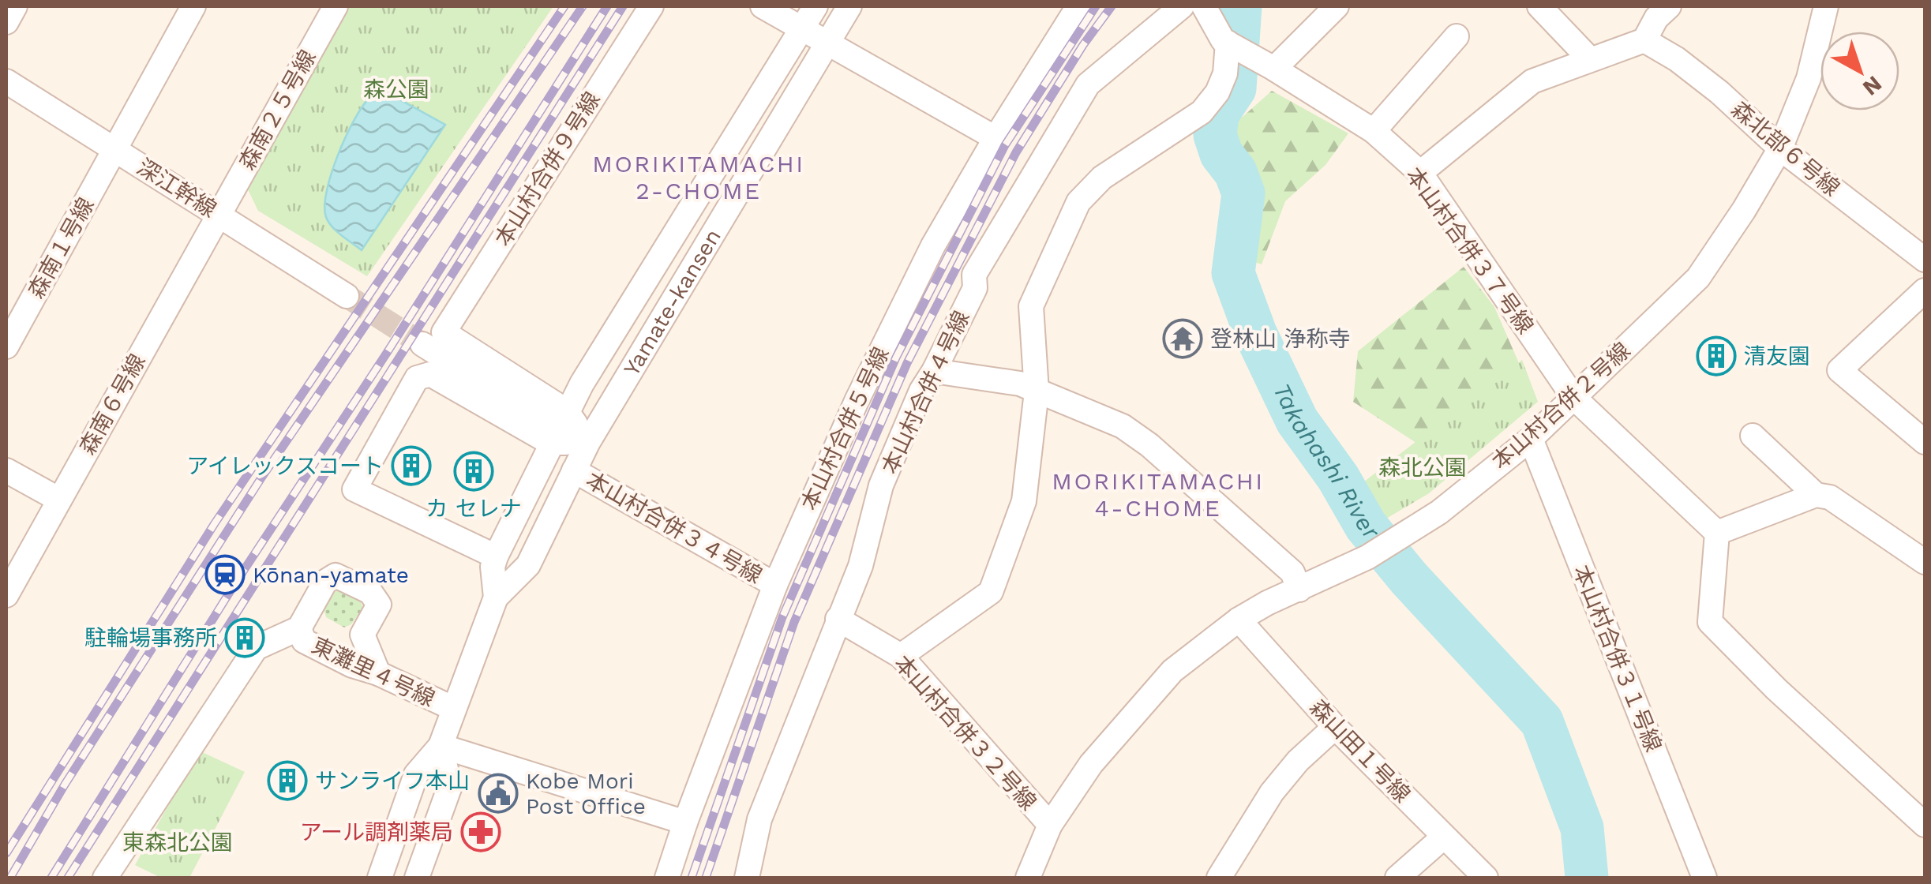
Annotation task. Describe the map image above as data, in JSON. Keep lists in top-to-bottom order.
{
  "streets": {
    "street": [
      "森南２５号線",
      "森北部６号線",
      "本山村合併９号線",
      "深江幹線",
      "森南１号線",
      "本山村合併３７号線",
      "Yamate-kansen",
      "本山村合併４号線",
      "森南６号線",
      "本山村合併２号線",
      "本山村合併５号線",
      "本山村合併３４号線",
      "本山村合併３１号線",
      "東灘里４号線",
      "本山村合併３２号線",
      "森山田１号線"
    ]
  },
  "crossings": [
    ["森南２５号線", "深江幹線"],
    ["森南２５号線", "森南６号線"],
    ["森北部６号線", "本山村合併２号線"],
    ["本山村合併９号線", "Yamate-kansen"],
    ["深江幹線", "森南１号線"],
    ["深江幹線", "森南６号線"],
    ["本山村合併３７号線", "本山村合併２号線"],
    ["Yamate-kansen", "本山村合併３４号線"],
    ["Yamate-kansen", "東灘里４号線"],
    ["本山村合併４号線", "本山村合併３２号線"],
    ["本山村合併２号線", "本山村合併３１号線"],
    ["本山村合併２号線", "本山村合併３２号線"],
    ["本山村合併２号線", "森山田１号線"],
    ["本山村合併５号線", "本山村合併３４号線"]
  ],
  "districts": ["MORIKITAMACHI 2-CHOME", "MORIKITAMACHI 4-CHOME"],
  "water": ["Takahashi River"],
  "parks": ["森公園", "森北公園", "東森北公園"],
  "places": {
    "temple": ["登林山 浄称寺"],
    "building": [
      "清友園",
      "アイレックスコート",
      "カ セレナ",
      "駐輪場事務所",
      "サンライフ本山"
    ],
    "station": ["Kōnan-yamate"],
    "public building": ["Kobe Mori Post Office"],
    "pharmacy": ["アール調剤薬局"]
  },
  "north": "bottom right"
}
